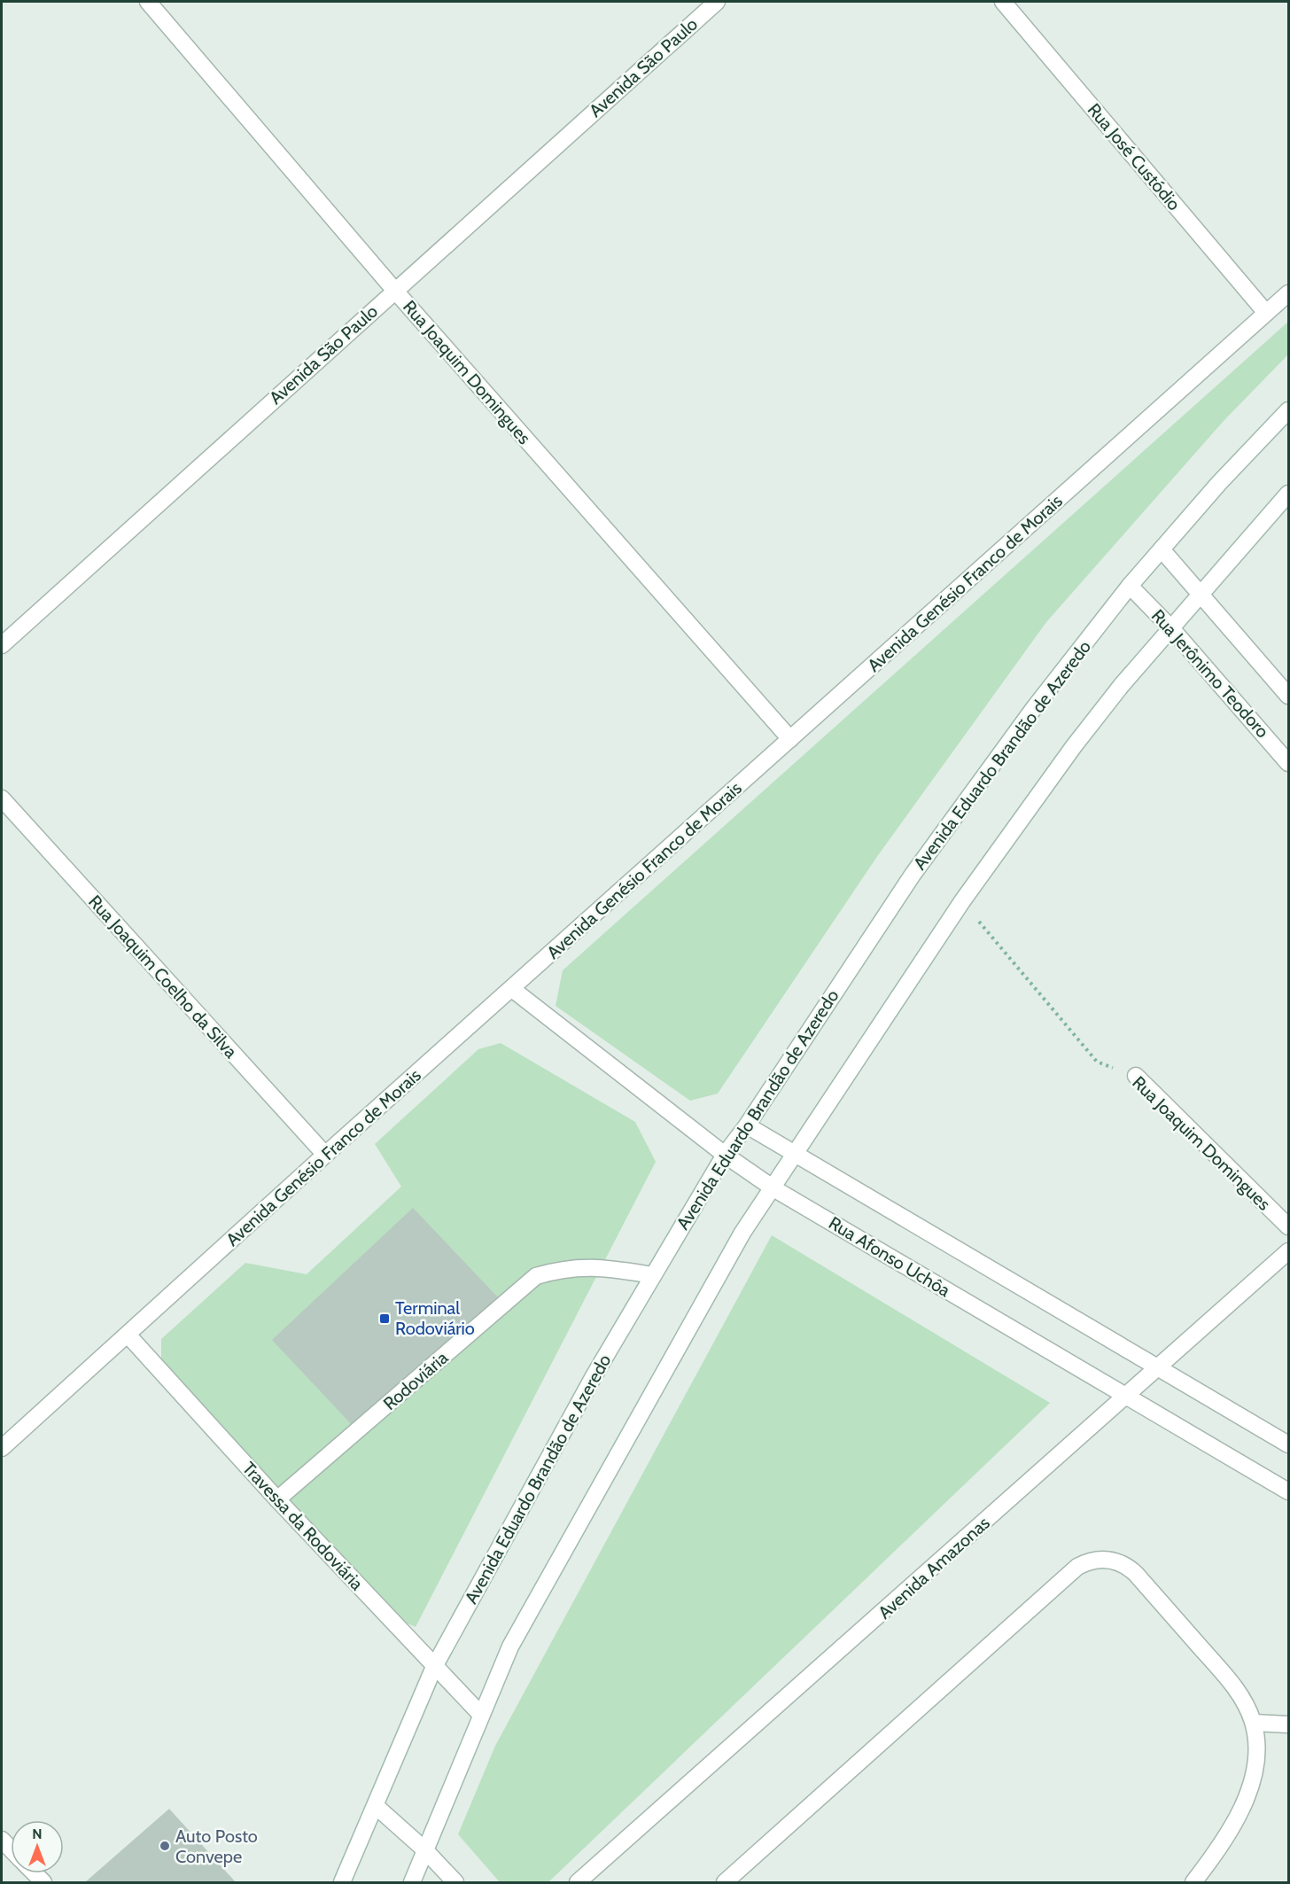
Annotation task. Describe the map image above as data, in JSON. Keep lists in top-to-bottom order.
{
  "streets": {
    "street": [
      "Avenida São Paulo",
      "Rua José Custódio",
      "Rua Joaquim Domingues",
      "Avenida Genésio Franco de Morais",
      "Rua Jerônimo Teodoro",
      "Avenida Eduardo Brandão de Azeredo",
      "Rua Joaquim Coelho da Silva",
      "Rua Afonso Uchôa",
      "Rodoviária",
      "Travessa da Rodoviária",
      "Avenida Amazonas"
    ]
  },
  "crossings": [
    ["Avenida São Paulo", "Rua Joaquim Domingues"],
    ["Rua José Custódio", "Avenida Genésio Franco de Morais"],
    ["Rua Joaquim Domingues", "Avenida Genésio Franco de Morais"],
    ["Avenida Genésio Franco de Morais", "Rua Joaquim Coelho da Silva"],
    ["Avenida Genésio Franco de Morais", "Rua Afonso Uchôa"],
    ["Avenida Genésio Franco de Morais", "Travessa da Rodoviária"],
    ["Rua Jerônimo Teodoro", "Avenida Eduardo Brandão de Azeredo"],
    ["Avenida Eduardo Brandão de Azeredo", "Rua Afonso Uchôa"],
    ["Avenida Eduardo Brandão de Azeredo", "Rodoviária"],
    ["Avenida Eduardo Brandão de Azeredo", "Travessa da Rodoviária"],
    ["Rua Afonso Uchôa", "Avenida Amazonas"],
    ["Rodoviária", "Travessa da Rodoviária"]
  ],
  "places": {
    "transit": ["Terminal Rodoviário"],
    "other": ["Auto Posto Convepe"]
  },
  "north": "top"
}
